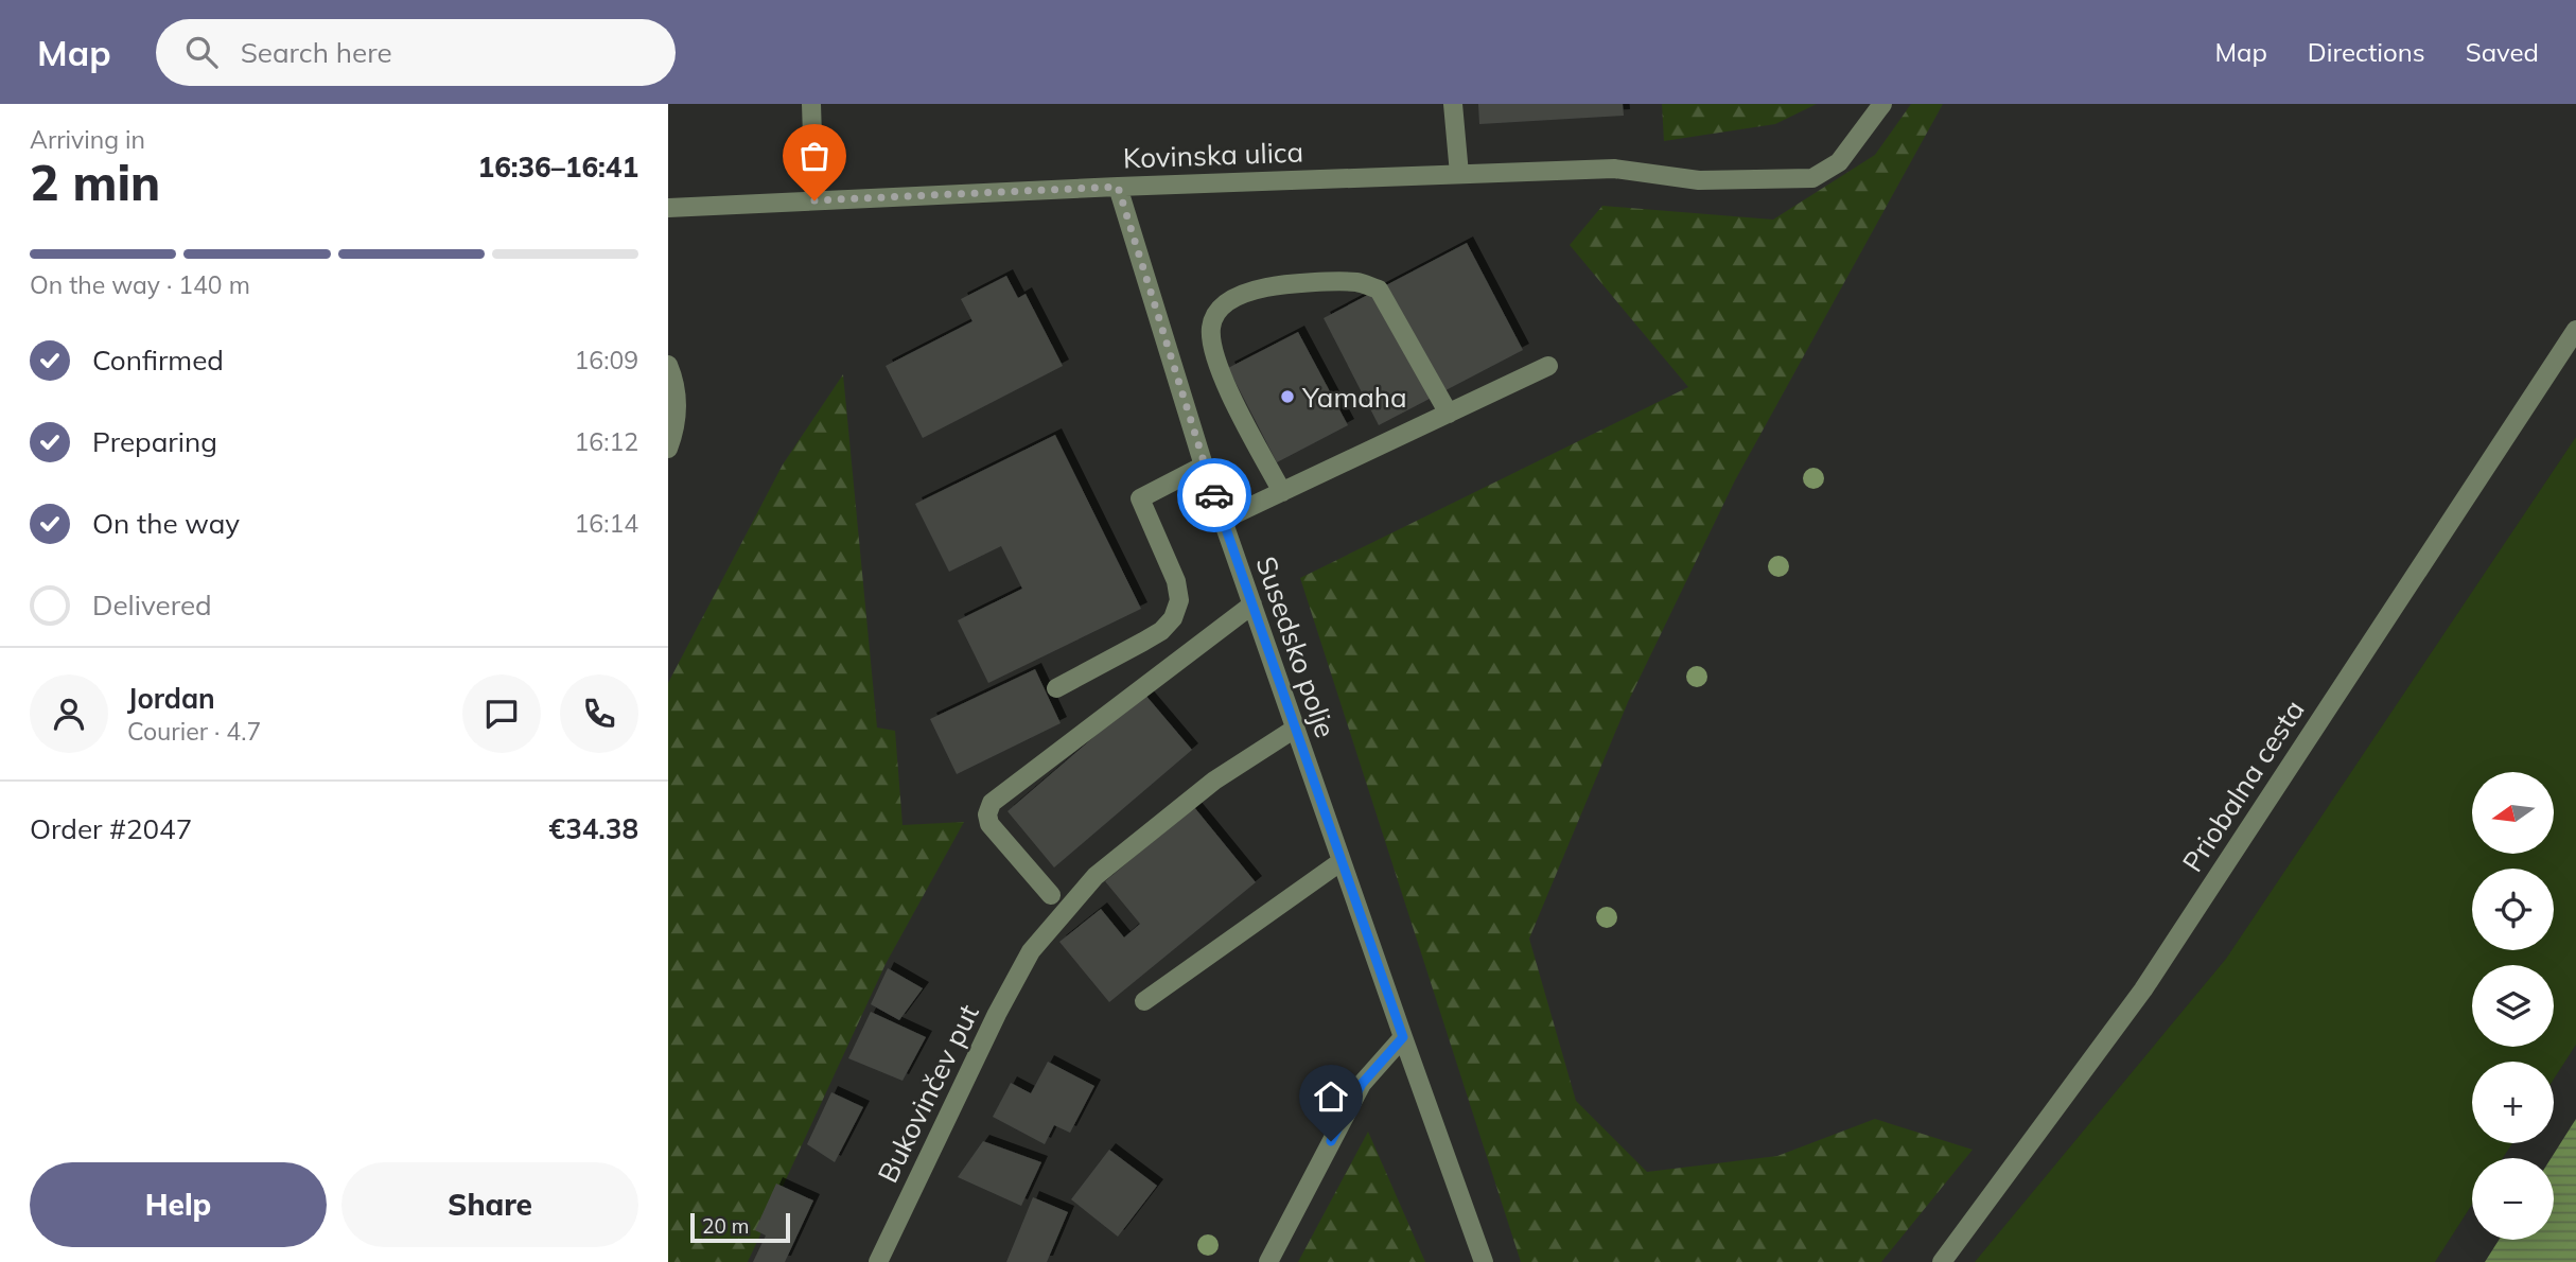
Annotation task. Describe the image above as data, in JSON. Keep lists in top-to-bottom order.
{
  "streets": {
    "street": [
      "Kovinska ulica",
      "Susedsko polje",
      "Priobalna cesta",
      "Bukovinčev put"
    ]
  },
  "crossings": [
    ["Kovinska ulica", "Susedsko polje"],
    ["Susedsko polje", "Bukovinčev put"]
  ],
  "places": ["Yamaha"],
  "scale_bar": "20 m",
  "north": "left",
  "page": {
    "header": "Map",
    "search": "Search here",
    "nav": ["Map", "Directions", "Saved"],
    "heading": ["2 min", "Arriving in", "16:36–16:41"],
    "panel": [
      "Jordan",
      "Courier · 4.7",
      "Order #2047",
      "€34.38"
    ],
    "bar": "On the way · 140 m",
    "list": [
      ["Confirmed", "16:09"],
      ["Preparing", "16:12"],
      ["On the way", "16:14"],
      "Delivered"
    ],
    "map_buttons": ["+", "−"],
    "buttons": ["Help", "Share"],
    "scale": "20 m"
  }
}
